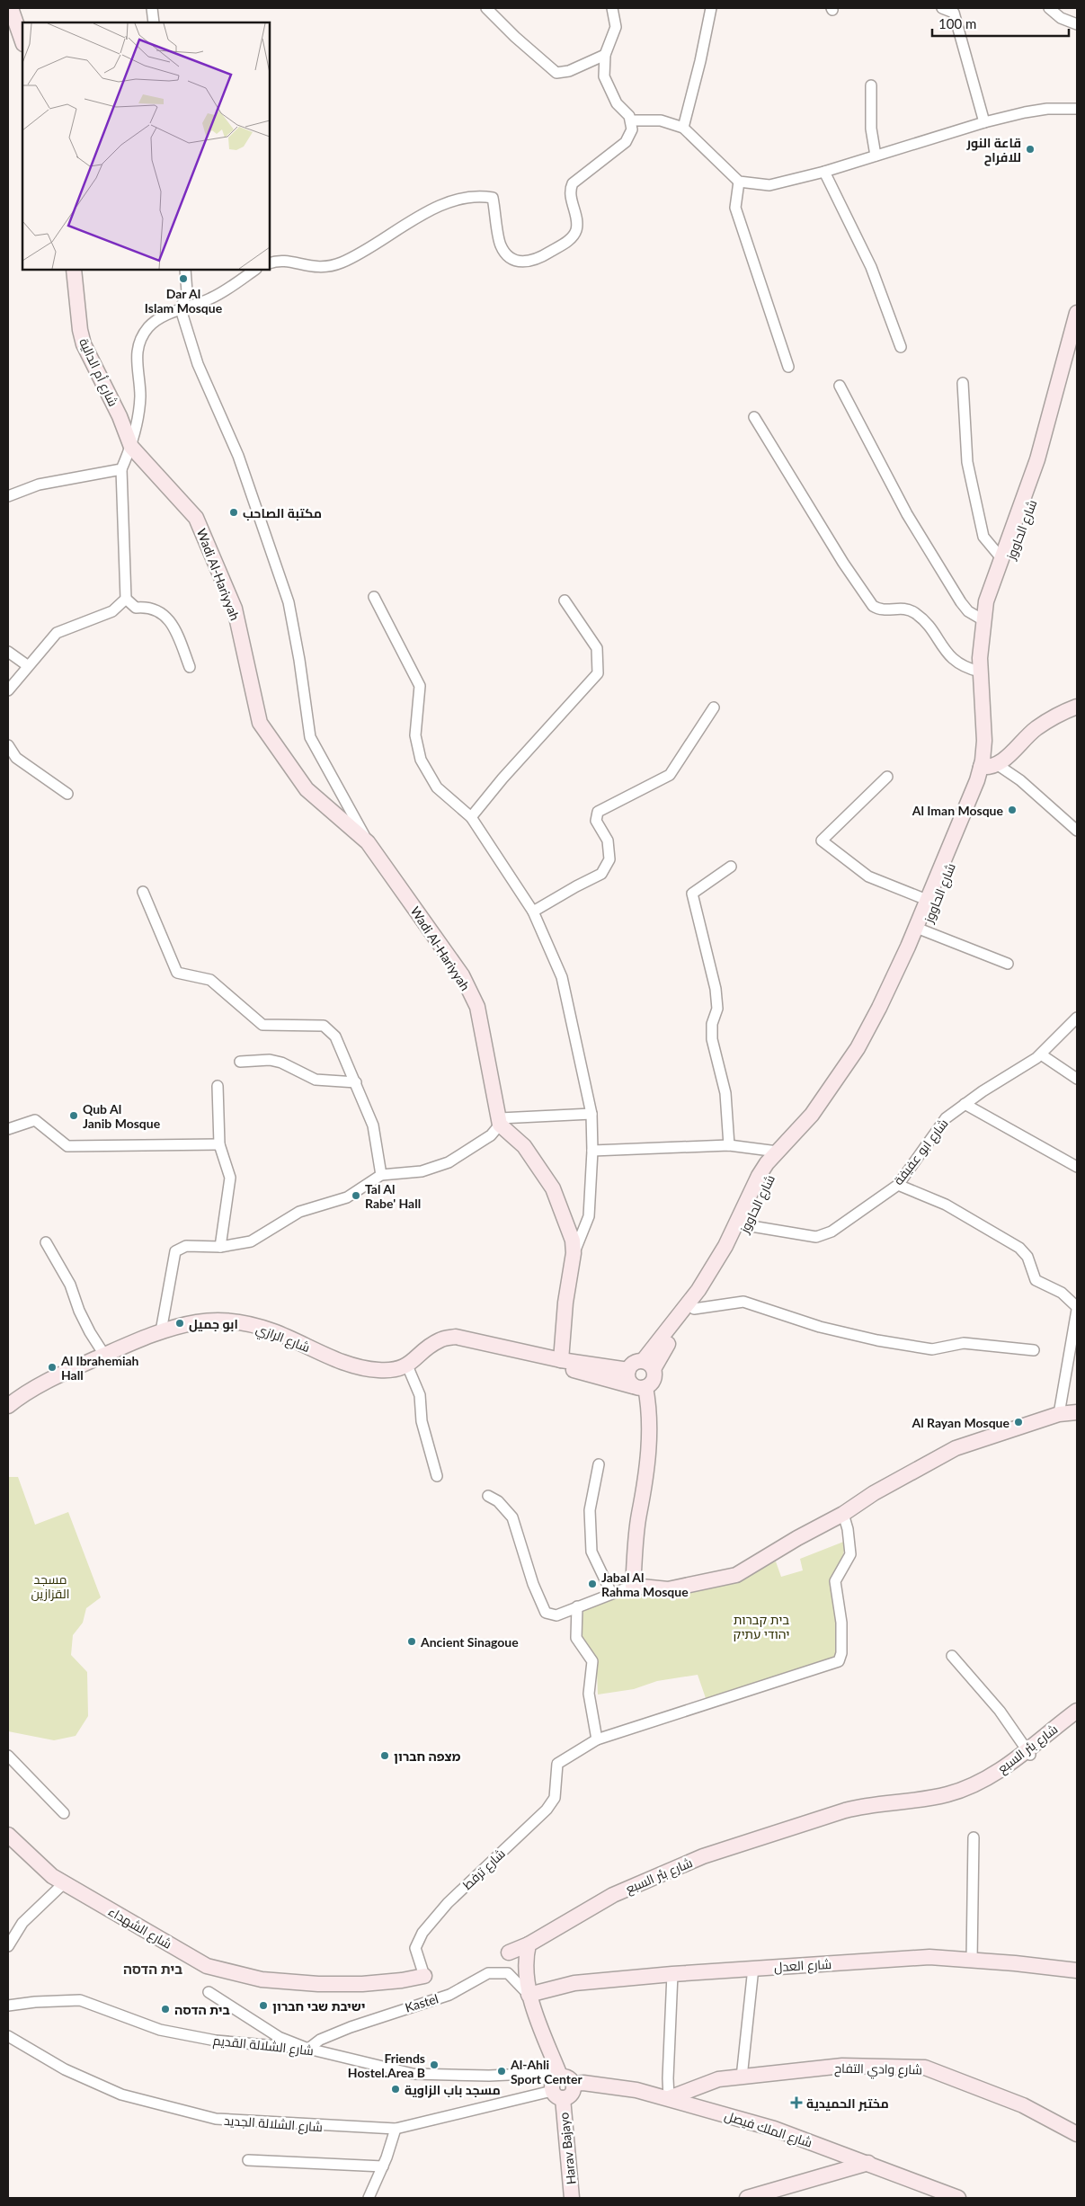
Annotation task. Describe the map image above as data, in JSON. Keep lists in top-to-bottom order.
{
  "streets": {
    "main road": [
      "شارع أم الدالية",
      "شارع الحاووز",
      "Wadi Al-Hariyyah",
      "شارع الرازي",
      "شارع بئر السبع",
      "شارع الشهداء",
      "شارع العدل",
      "شارع وادي التفاح",
      "شارع الملك فيصل",
      "Harav Bajayo"
    ],
    "street": [
      "شارع ابو عفيفة",
      "شارع ترفط",
      "Kastel",
      "شارع الشلالة القديم",
      "شارع الشلالة الجديد"
    ]
  },
  "crossings": [
    ["شارع أم الدالية", "Wadi Al-Hariyyah"],
    ["شارع الحاووز", "شارع ابو عفيفة"],
    ["شارع الحاووز", "شارع الرازي"],
    ["شارع ترفط", "شارع الشهداء"],
    ["شارع العدل", "Kastel"],
    ["Kastel", "شارع الشلالة القديم"],
    ["شارع الشلالة القديم", "شارع الشلالة الجديد"],
    ["شارع الشلالة القديم", "شارع الملك فيصل"],
    ["شارع الشلالة القديم", "Harav Bajayo"],
    ["شارع وادي التفاح", "شارع الملك فيصل"],
    ["شارع الشلالة الجديد", "شارع الملك فيصل"],
    ["شارع الشلالة الجديد", "Harav Bajayo"],
    ["شارع الملك فيصل", "Harav Bajayo"]
  ],
  "districts": ["בית הדסה"],
  "parks": ["مسجد القزازين", "בית קברות יהודי עתיק"],
  "places": {
    "other": [
      "قاعة النور للافراح",
      "Dar Al Islam Mosque",
      "مكتبة الصاحب",
      "Al Iman Mosque",
      "Qub Al Janib Mosque",
      "Tal Al Rabe' Hall",
      "ابو جميل",
      "Al Ibrahemiah Hall",
      "Al Rayan Mosque",
      "Jabal Al Rahma Mosque",
      "Ancient Sinagoue",
      "מצפה חברון",
      "ישיבת שבי חברון",
      "בית הדסה",
      "Friends Hostel.Area B",
      "Al-Ahli Sport Center",
      "مسجد باب الزاوية"
    ],
    "health": ["مختبر الحميدية"]
  },
  "scale_bar": "100 m"
}
